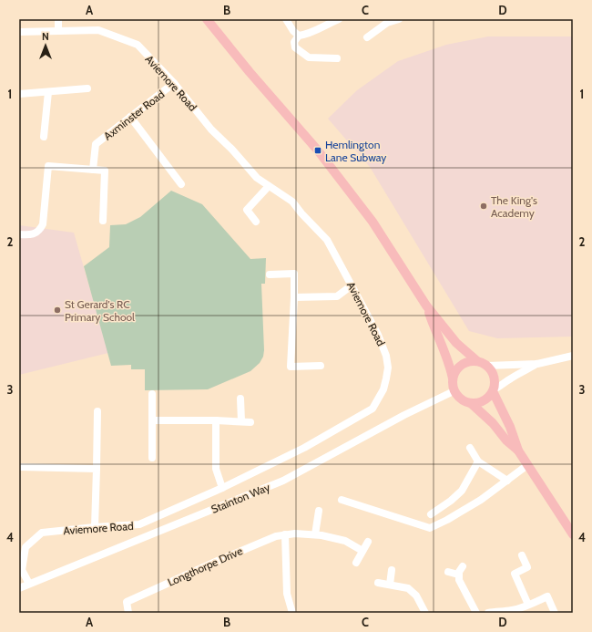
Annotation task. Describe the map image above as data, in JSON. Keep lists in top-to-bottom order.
{
  "streets": {
    "street": [
      "Aviemore Road",
      "Axminster Road",
      "Stainton Way",
      "Longthorpe Drive"
    ]
  },
  "crossings": [
    ["Aviemore Road", "Axminster Road"],
    ["Aviemore Road", "Stainton Way"]
  ],
  "places": {
    "transit": ["Hemlington Lane Subway"],
    "other": ["The King's Academy", "St Gerard's RC Primary School"]
  },
  "north": "top",
  "grid": {
    "columns": [
      "A",
      "B",
      "C",
      "D"
    ],
    "rows": [
      "1",
      "2",
      "3",
      "4"
    ]
  }
}
